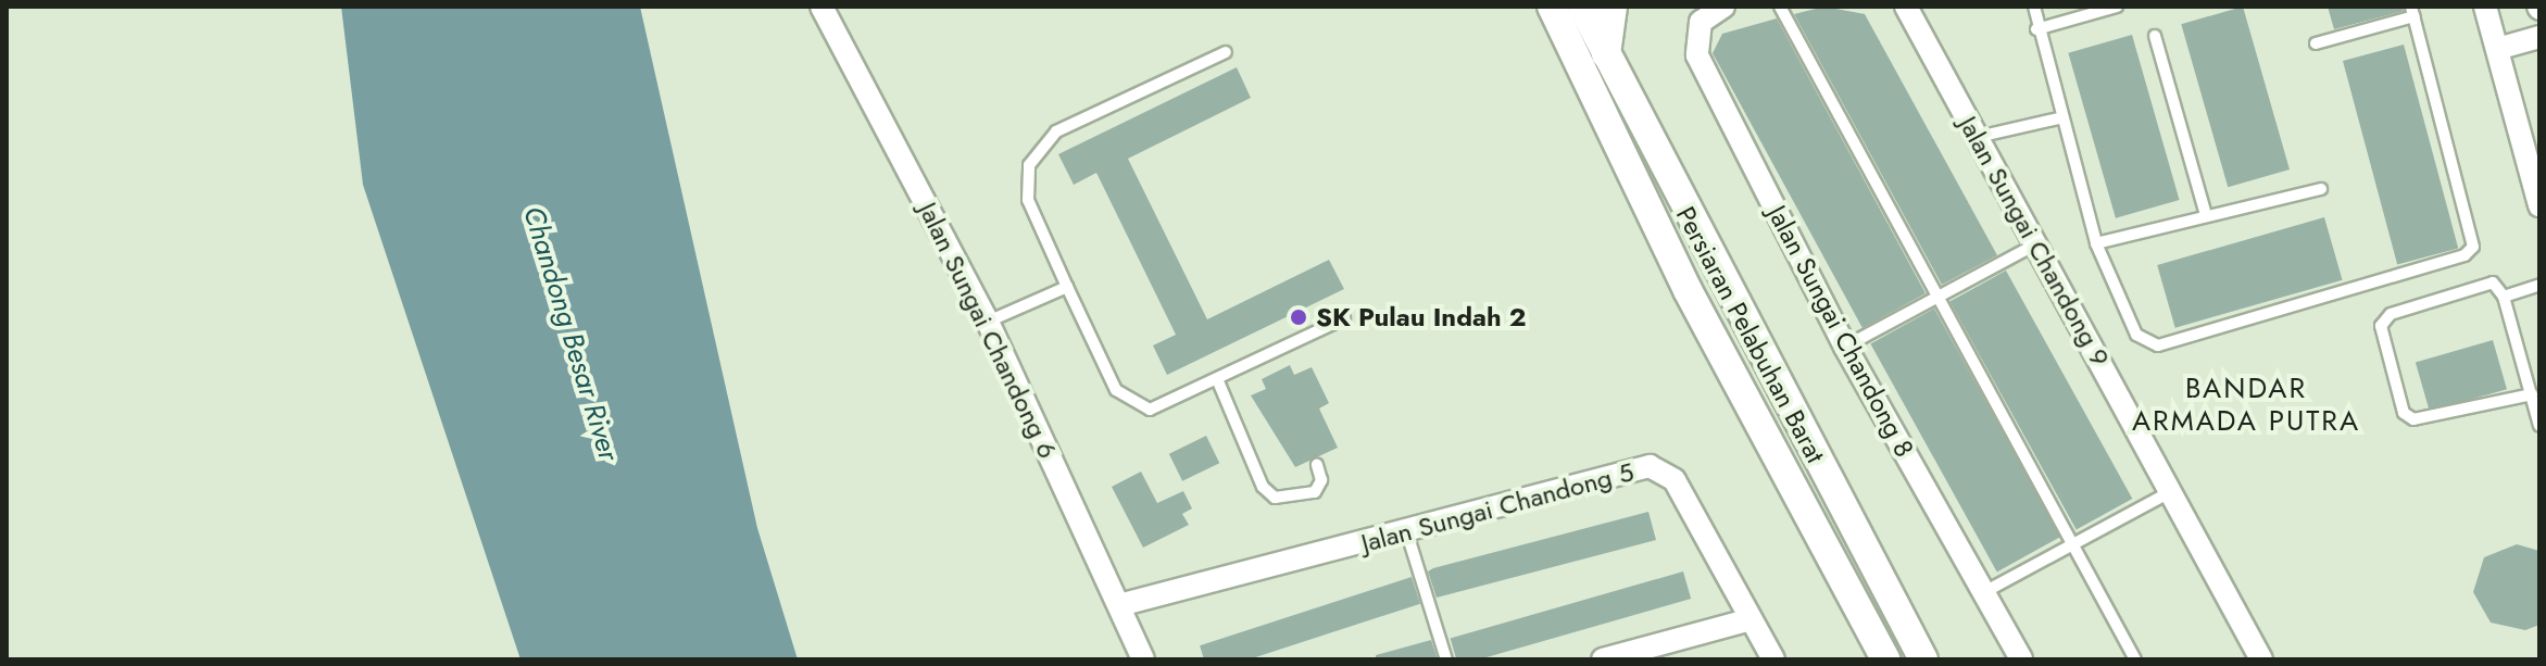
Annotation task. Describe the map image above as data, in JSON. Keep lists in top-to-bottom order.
{
  "streets": {
    "street": [
      "Jalan Sungai Chandong 9",
      "Jalan Sungai Chandong 6",
      "Jalan Sungai Chandong 8",
      "Persiaran Pelabuhan Barat",
      "Jalan Sungai Chandong 5"
    ]
  },
  "crossings": [
    ["Jalan Sungai Chandong 6", "Jalan Sungai Chandong 5"]
  ],
  "districts": ["BANDAR ARMADA PUTRA"],
  "water": ["Chandong Besar River"],
  "places": ["SK Pulau Indah 2"]
}
